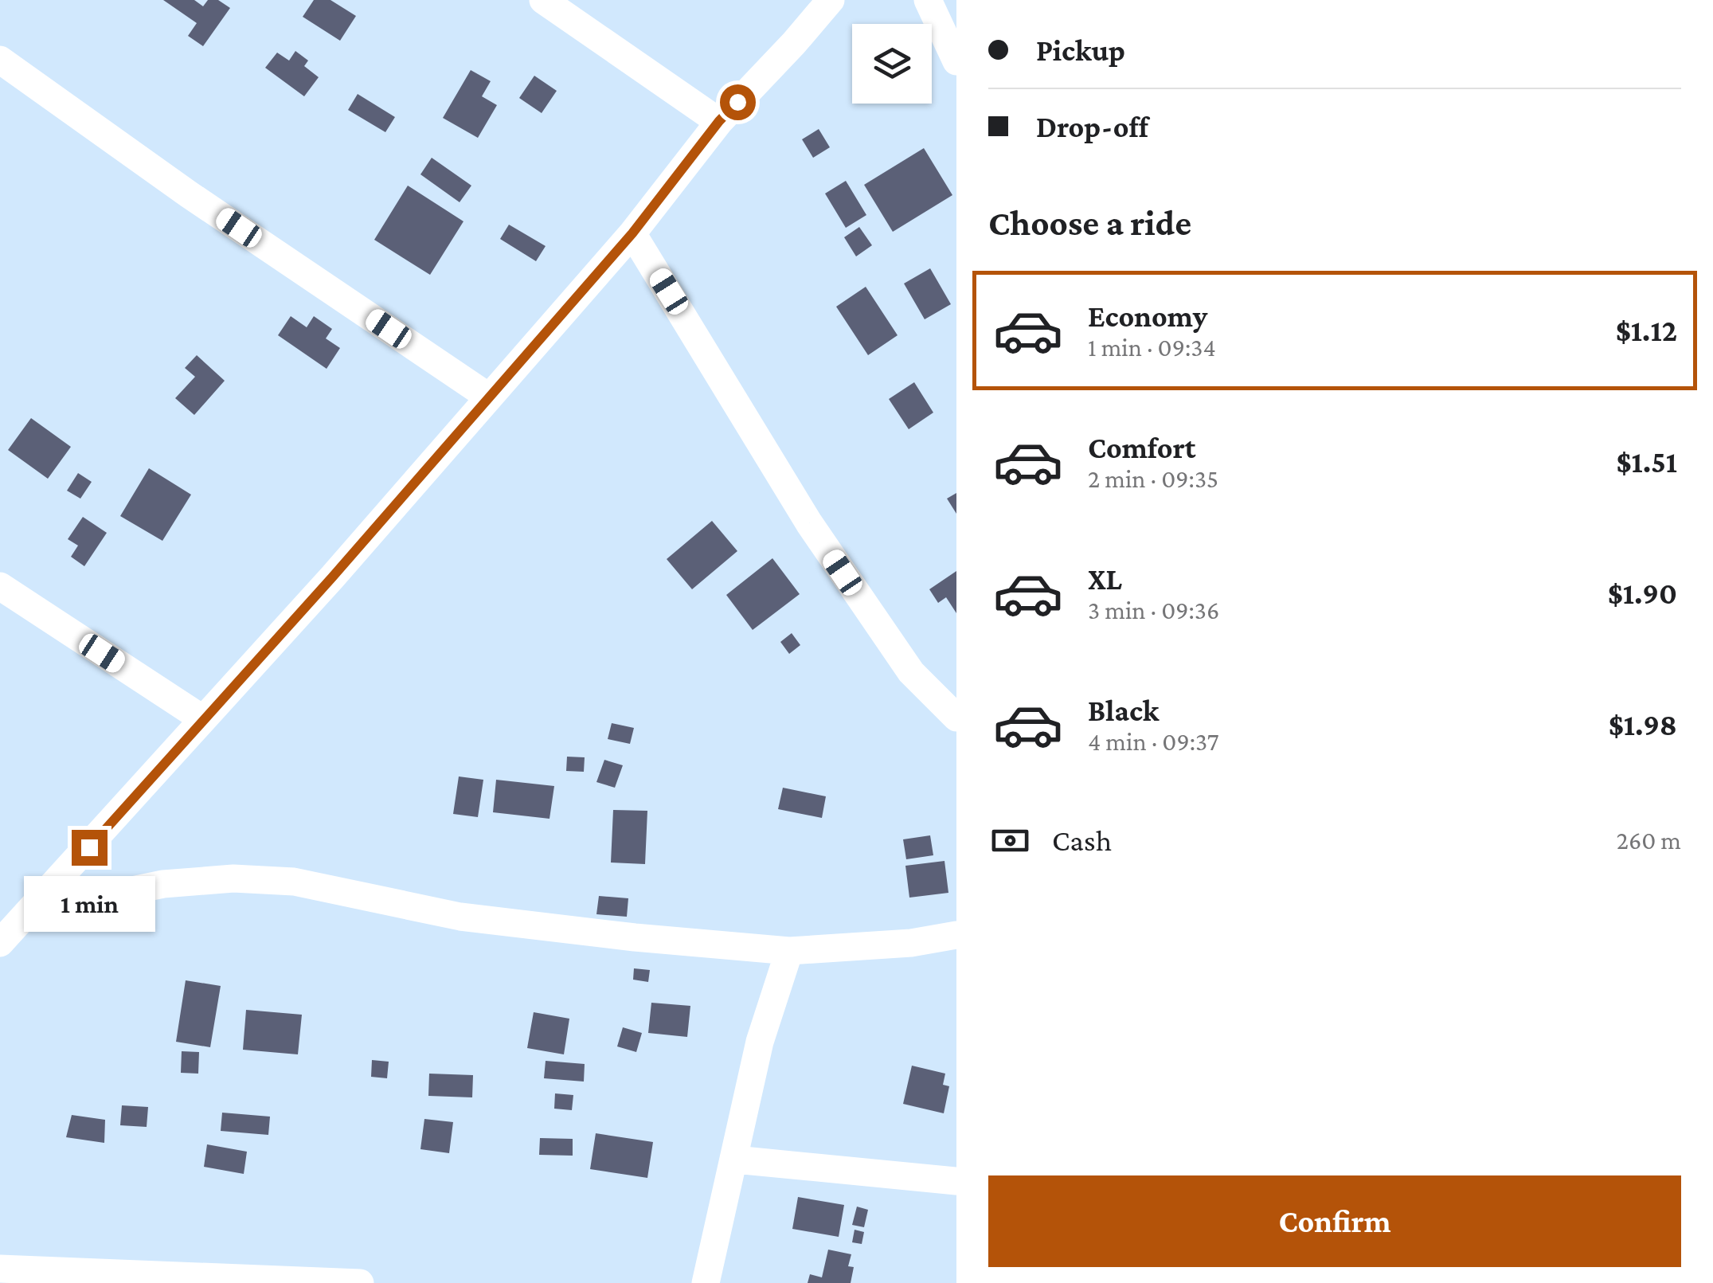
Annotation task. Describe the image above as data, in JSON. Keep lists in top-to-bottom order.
{
  "page": {
    "banner": ["Pickup", "Drop-off"],
    "heading": "Choose a ride",
    "list": [
      {
        "name": "Economy",
        "note": "1 min · 09:34",
        "value": "$1.12"
      },
      {
        "name": "Comfort",
        "note": "2 min · 09:35",
        "value": "$1.51"
      },
      {
        "name": "XL",
        "note": "3 min · 09:36",
        "value": "$1.90"
      },
      {
        "name": "Black",
        "note": "4 min · 09:37",
        "value": "$1.98"
      }
    ],
    "pay": ["Cash", "260 m"],
    "bubble": "1 min",
    "buttons": "Confirm"
  }
}
